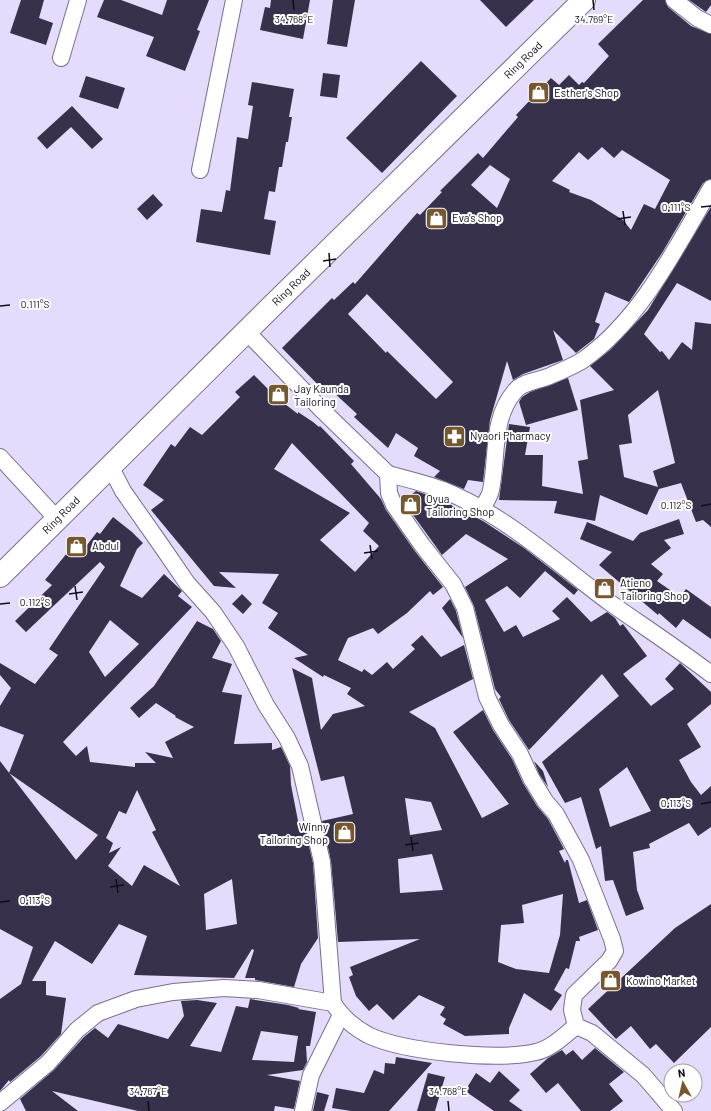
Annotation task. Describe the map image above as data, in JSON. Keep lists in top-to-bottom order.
{
  "streets": {
    "main road": ["Ring Road"]
  },
  "places": {
    "shop": [
      "Esther's Shop",
      "Eva's Shop",
      "Jay Kaunda Tailoring",
      "Oyua Tailoring Shop",
      "Abdul",
      "Atieno Tailoring Shop",
      "Winny Tailoring Shop",
      "Kowino Market"
    ],
    "pharmacy": ["Nyaori Pharmacy"]
  },
  "north": "top",
  "coordinates": [
    "34.768°E",
    "34.769°E",
    "0.111°S",
    "0.112°S",
    "0.113°S",
    "34.767°E"
  ]
}
